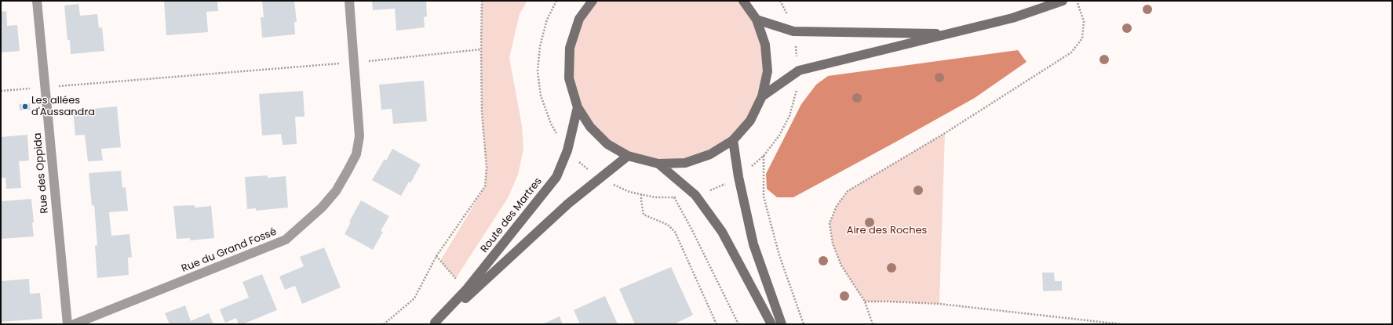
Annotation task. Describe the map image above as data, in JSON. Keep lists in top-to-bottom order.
{
  "streets": {
    "main road": ["Route des Martres"],
    "street": ["Rue des Oppida", "Rue du Grand Fossé"]
  },
  "parks": ["Aire des Roches"],
  "places": ["Les allées d'Aussandra"]
}
